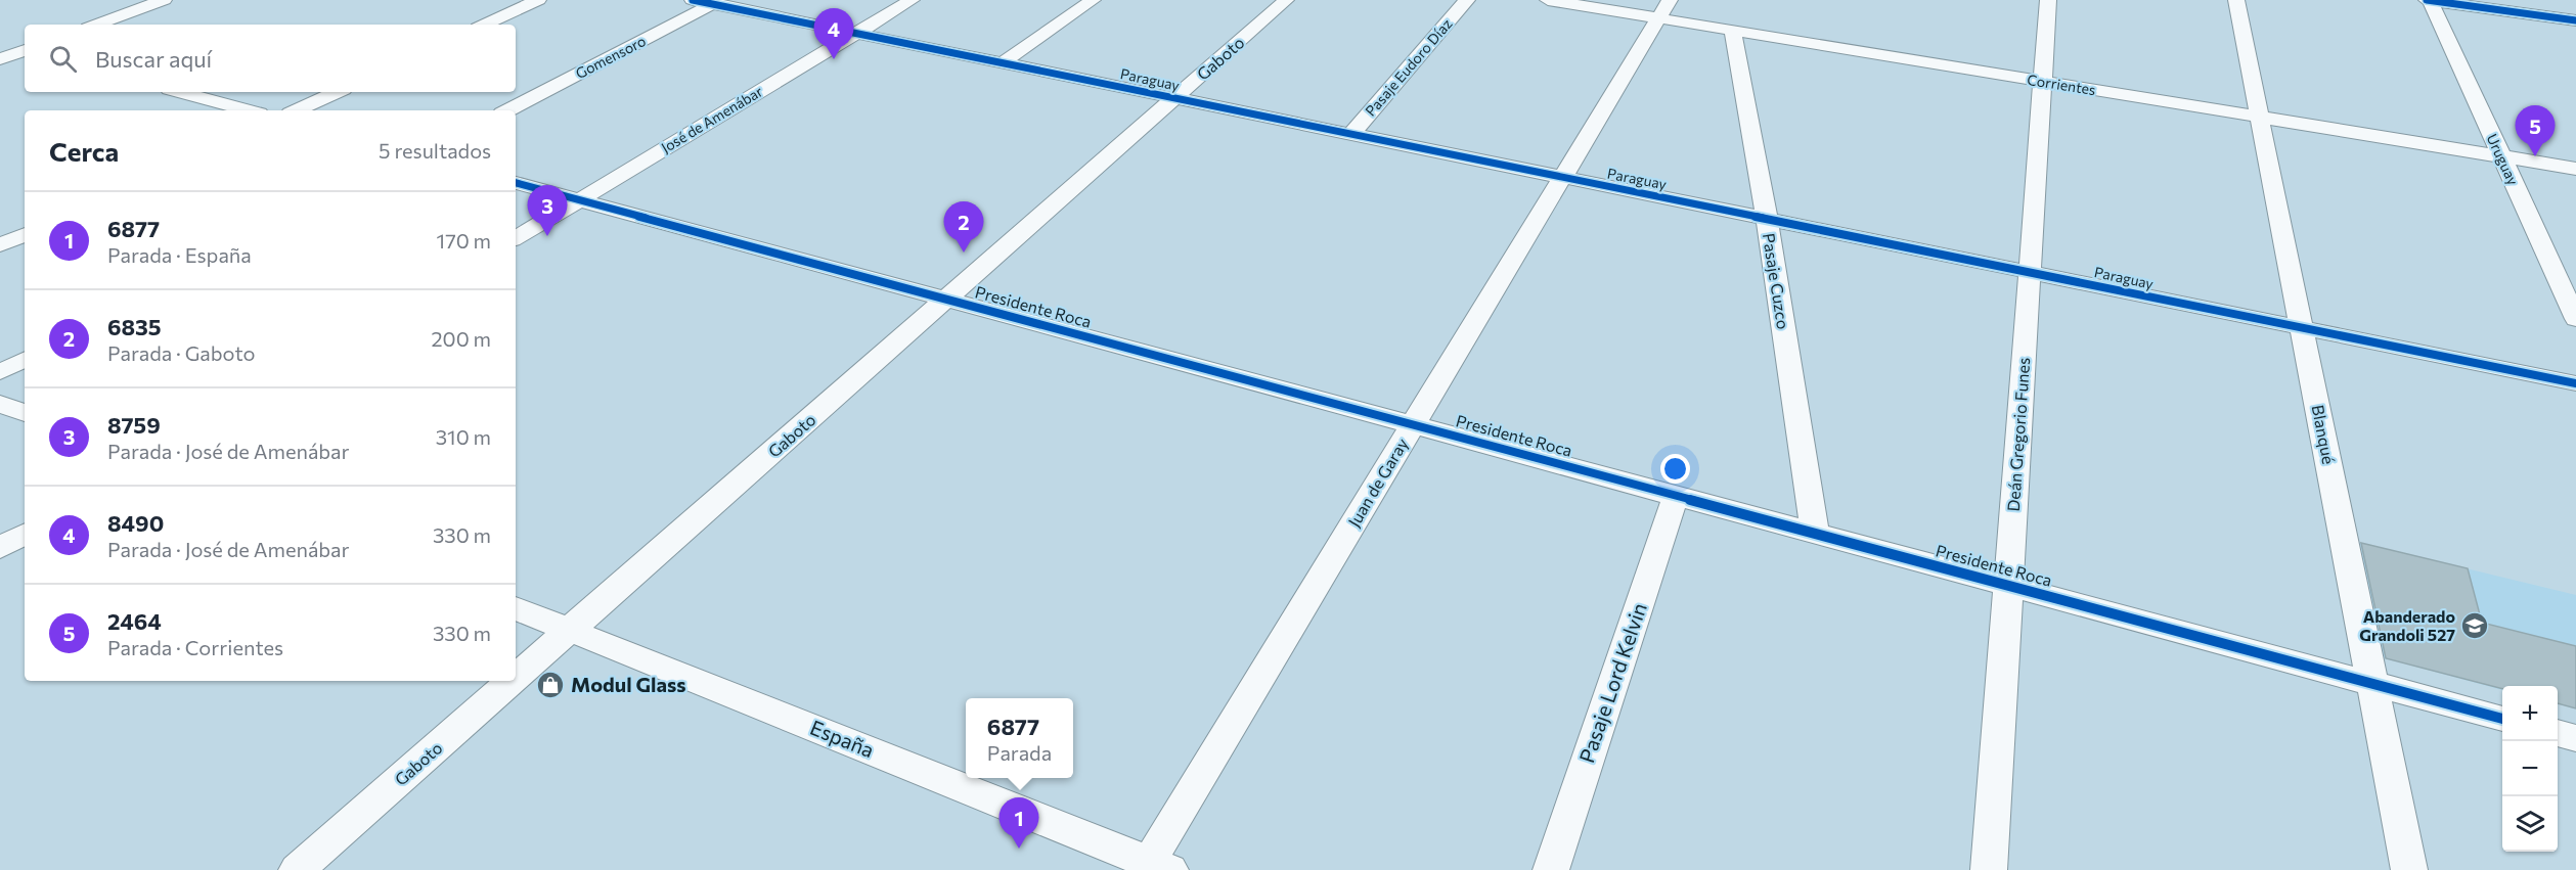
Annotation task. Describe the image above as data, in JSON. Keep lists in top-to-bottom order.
{
  "streets": {
    "street": [
      "Gomensoro",
      "Gaboto",
      "Pasaje Eudoro Díaz",
      "Paraguay",
      "Corrientes",
      "José de Amenábar",
      "Uruguay",
      "Pasaje Cuzco",
      "Presidente Roca",
      "Deán Gregorio Funes",
      "Blanqué",
      "Juan de Garay",
      "Pasaje Lord Kelvin",
      "España"
    ]
  },
  "crossings": [
    ["Gomensoro", "Paraguay"],
    ["Gaboto", "Paraguay"],
    ["Gaboto", "Presidente Roca"],
    ["Gaboto", "España"],
    ["Pasaje Eudoro Díaz", "Paraguay"],
    ["Paraguay", "José de Amenábar"],
    ["Paraguay", "Pasaje Cuzco"],
    ["Paraguay", "Deán Gregorio Funes"],
    ["Paraguay", "Blanqué"],
    ["Paraguay", "Juan de Garay"],
    ["Corrientes", "Uruguay"],
    ["Corrientes", "Pasaje Cuzco"],
    ["Corrientes", "Deán Gregorio Funes"],
    ["Corrientes", "Blanqué"],
    ["Corrientes", "Juan de Garay"],
    ["José de Amenábar", "Presidente Roca"],
    ["Pasaje Cuzco", "Presidente Roca"],
    ["Presidente Roca", "Deán Gregorio Funes"],
    ["Presidente Roca", "Blanqué"],
    ["Presidente Roca", "Juan de Garay"],
    ["Presidente Roca", "Pasaje Lord Kelvin"],
    ["Juan de Garay", "España"]
  ],
  "places": {
    "school or university": ["Abanderado Grandoli 527"],
    "shop": ["Modul Glass"]
  },
  "page": {
    "pins": [
      "4",
      "5",
      "3",
      "2",
      "1"
    ],
    "search": "Buscar aquí",
    "heading": ["Cerca", "5 resultados"],
    "list": [
      {
        "mark": "1",
        "name": "6877",
        "note": "Parada · España",
        "value": "170 m"
      },
      {
        "mark": "2",
        "name": "6835",
        "note": "Parada · Gaboto",
        "value": "200 m"
      },
      {
        "mark": "3",
        "name": "8759",
        "note": "Parada · José de Amenábar",
        "value": "310 m"
      },
      {
        "mark": "4",
        "name": "8490",
        "note": "Parada · José de Amenábar",
        "value": "330 m"
      },
      {
        "mark": "5",
        "name": "2464",
        "note": "Parada · Corrientes",
        "value": "330 m"
      }
    ],
    "map_buttons": ["+", "−"],
    "popup": ["6877", "Parada"]
  }
}
